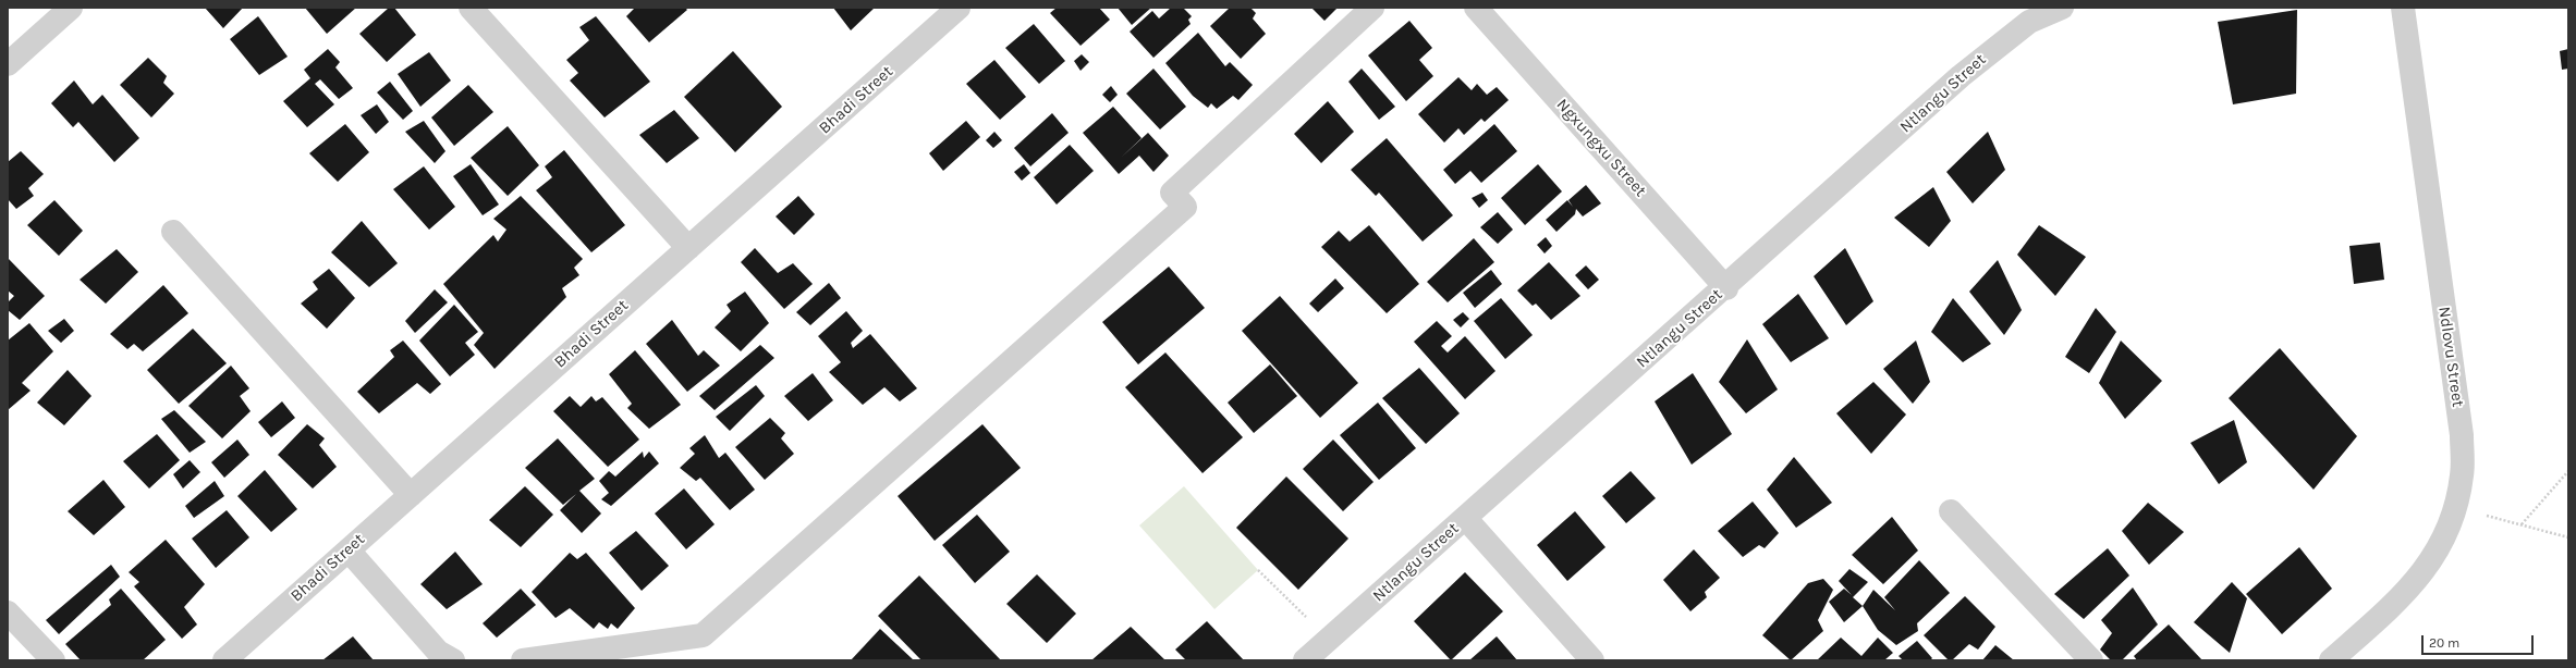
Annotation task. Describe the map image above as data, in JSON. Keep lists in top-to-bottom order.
{
  "streets": {
    "street": [
      "Ntlangu Street",
      "Bhadi Street",
      "Ngxungxu Street",
      "Ndlovu Street"
    ]
  },
  "crossings": [
    ["Ntlangu Street", "Ngxungxu Street"]
  ],
  "scale_bar": "20 m"
}
